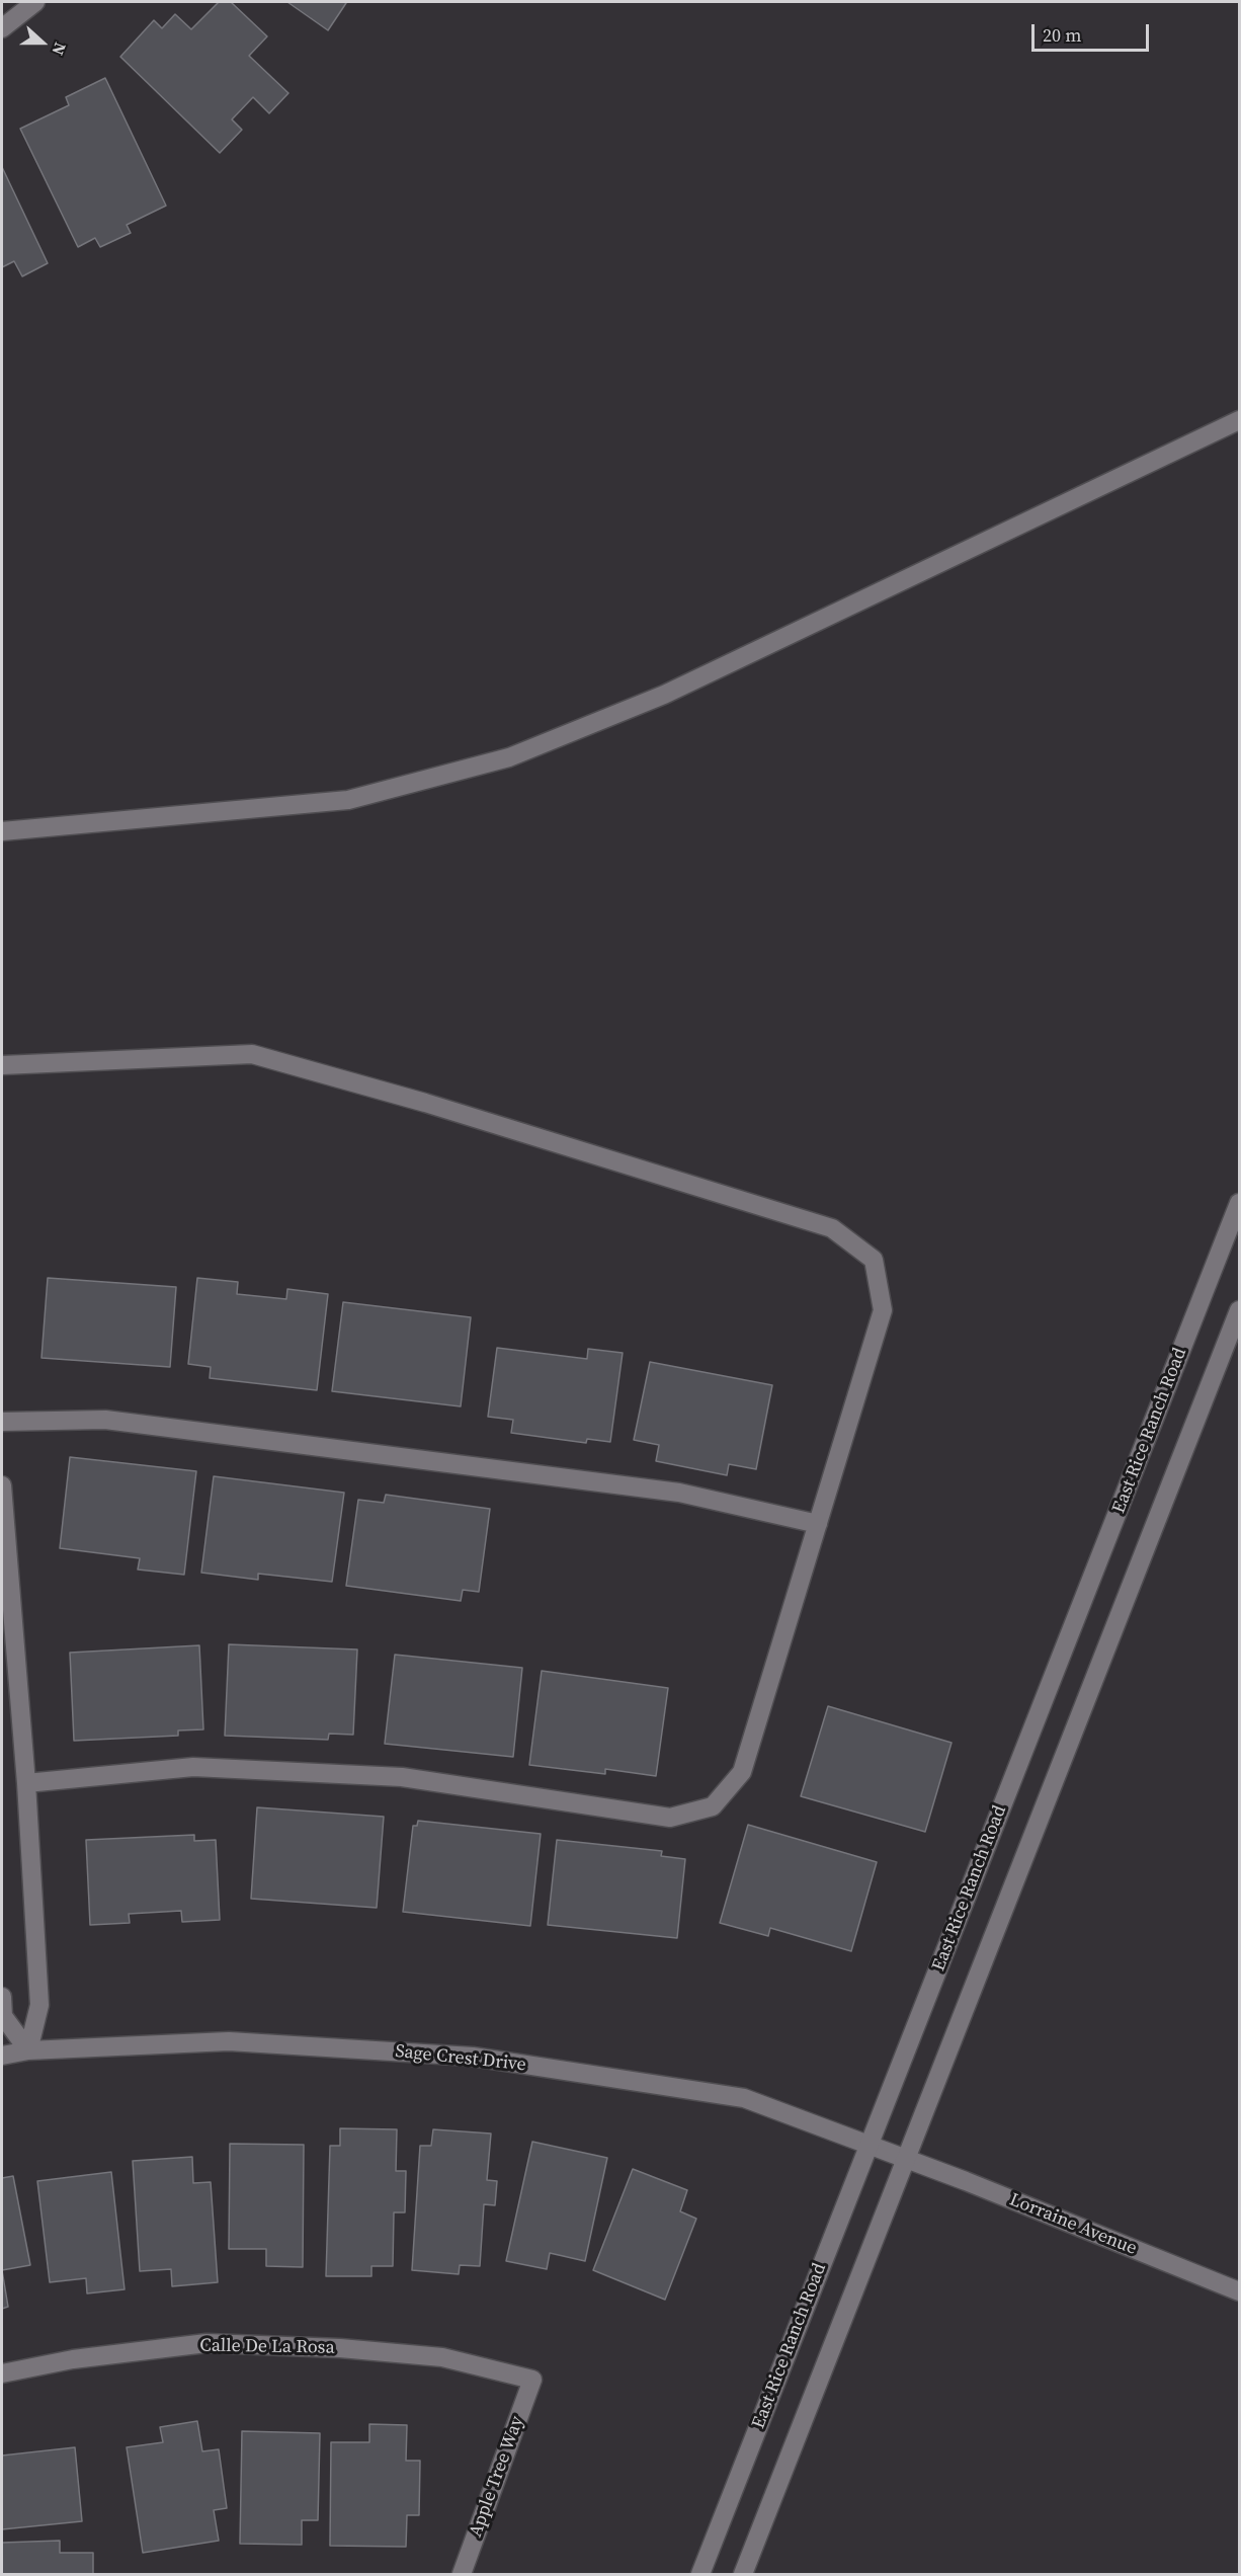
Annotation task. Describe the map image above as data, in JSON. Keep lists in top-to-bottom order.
{
  "streets": {
    "street": [
      "East Rice Ranch Road",
      "Sage Crest Drive",
      "Lorraine Avenue",
      "Calle De La Rosa",
      "Apple Tree Way"
    ]
  },
  "crossings": [
    ["East Rice Ranch Road", "Sage Crest Drive"],
    ["Sage Crest Drive", "Lorraine Avenue"],
    ["Calle De La Rosa", "Apple Tree Way"]
  ],
  "scale_bar": "20 m",
  "north": "right"
}
